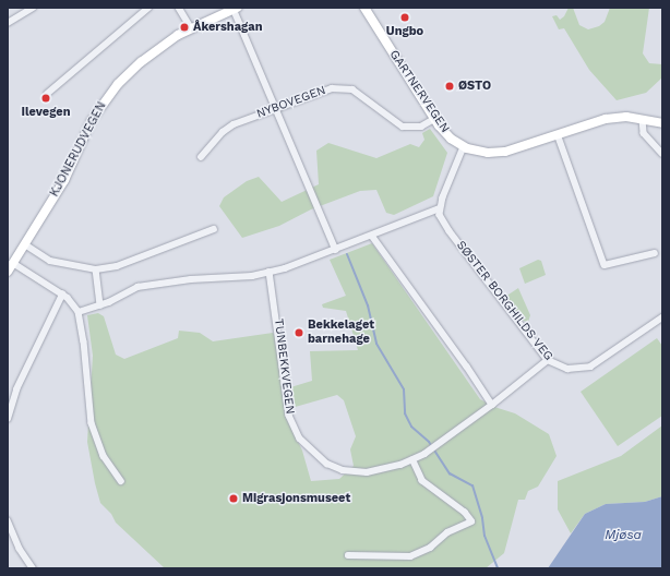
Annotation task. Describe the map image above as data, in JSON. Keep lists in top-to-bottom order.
{
  "streets": {
    "street": [
      "GARTNERVEGEN",
      "NYBOVEGEN",
      "KJONERUDVEGEN",
      "SØSTER BORGHILDS VEG",
      "TUNBEKKVEGEN"
    ]
  },
  "crossings": [
    ["GARTNERVEGEN", "NYBOVEGEN"],
    ["SØSTER BORGHILDS VEG", "TUNBEKKVEGEN"]
  ],
  "water": ["Mjøsa"],
  "places": [
    "Ungbo",
    "Åkershagan",
    "ØSTO",
    "Ilevegen",
    "Bekkelaget barnehage",
    "Migrasjonsmuseet"
  ]
}
